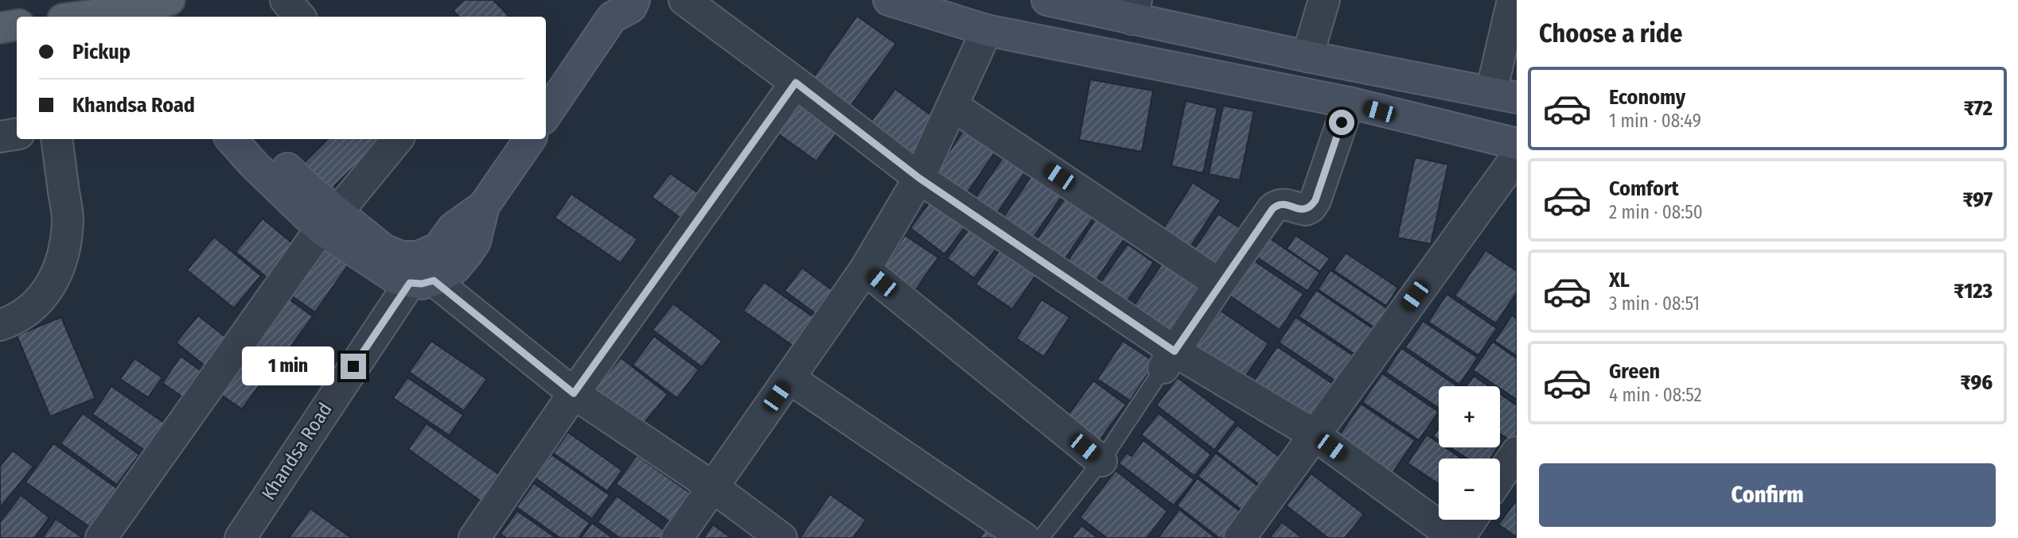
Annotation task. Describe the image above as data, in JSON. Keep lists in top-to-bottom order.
{
  "streets": {
    "street": ["Khandsa Road"]
  },
  "page": {
    "heading": "Choose a ride",
    "banner": ["Pickup", "Khandsa Road"],
    "list": [
      {
        "name": "Economy",
        "note": "1 min · 08:49",
        "value": "₹72"
      },
      {
        "name": "Comfort",
        "note": "2 min · 08:50",
        "value": "₹97"
      },
      {
        "name": "XL",
        "note": "3 min · 08:51",
        "value": "₹123"
      },
      {
        "name": "Green",
        "note": "4 min · 08:52",
        "value": "₹96"
      }
    ],
    "bubble": "1 min",
    "map_buttons": ["+", "−"],
    "buttons": "Confirm"
  }
}
